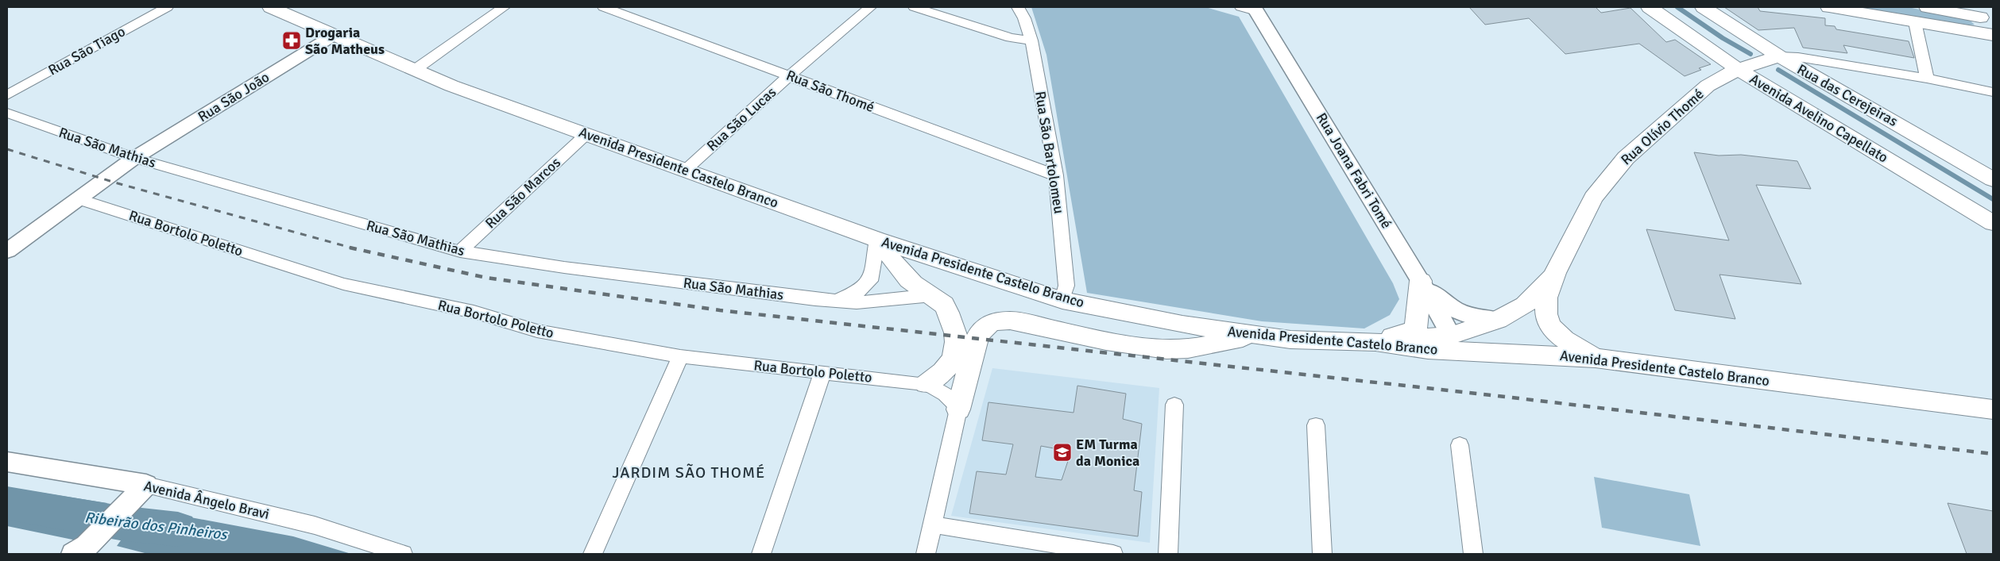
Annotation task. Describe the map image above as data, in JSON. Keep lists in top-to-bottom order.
{
  "streets": {
    "main road": [
      "Rua das Cerejeiras",
      "Avenida Avelino Capellato",
      "Rua Olívio Thomé",
      "Avenida Presidente Castelo Branco"
    ],
    "street": [
      "Rua São Tiago",
      "Rua São Thomé",
      "Rua São João",
      "Rua São Lucas",
      "Rua São Mathias",
      "Rua São Bartolomeu",
      "Rua Joana Fabri Tomé",
      "Rua São Marcos",
      "Rua Bortolo Poletto",
      "Avenida Ângelo Bravi"
    ]
  },
  "crossings": [
    ["Rua São Thomé", "Rua São Lucas"],
    ["Rua São Thomé", "Rua São Bartolomeu"],
    ["Rua das Cerejeiras", "Rua Olívio Thomé"],
    ["Rua São João", "Rua São Mathias"],
    ["Rua São João", "Avenida Presidente Castelo Branco"],
    ["Rua São João", "Rua Bortolo Poletto"],
    ["Avenida Avelino Capellato", "Rua Olívio Thomé"],
    ["Rua São Lucas", "Avenida Presidente Castelo Branco"],
    ["Rua São Mathias", "Avenida Presidente Castelo Branco"],
    ["Rua São Mathias", "Rua São Marcos"],
    ["Rua São Bartolomeu", "Avenida Presidente Castelo Branco"],
    ["Avenida Presidente Castelo Branco", "Rua São Marcos"]
  ],
  "districts": ["JARDIM SÃO THOMÉ"],
  "water": ["Ribeirão dos Pinheiros"],
  "places": {
    "pharmacy": ["Drogaria São Matheus"],
    "school or university": ["EM Turma da Monica"]
  }
}
